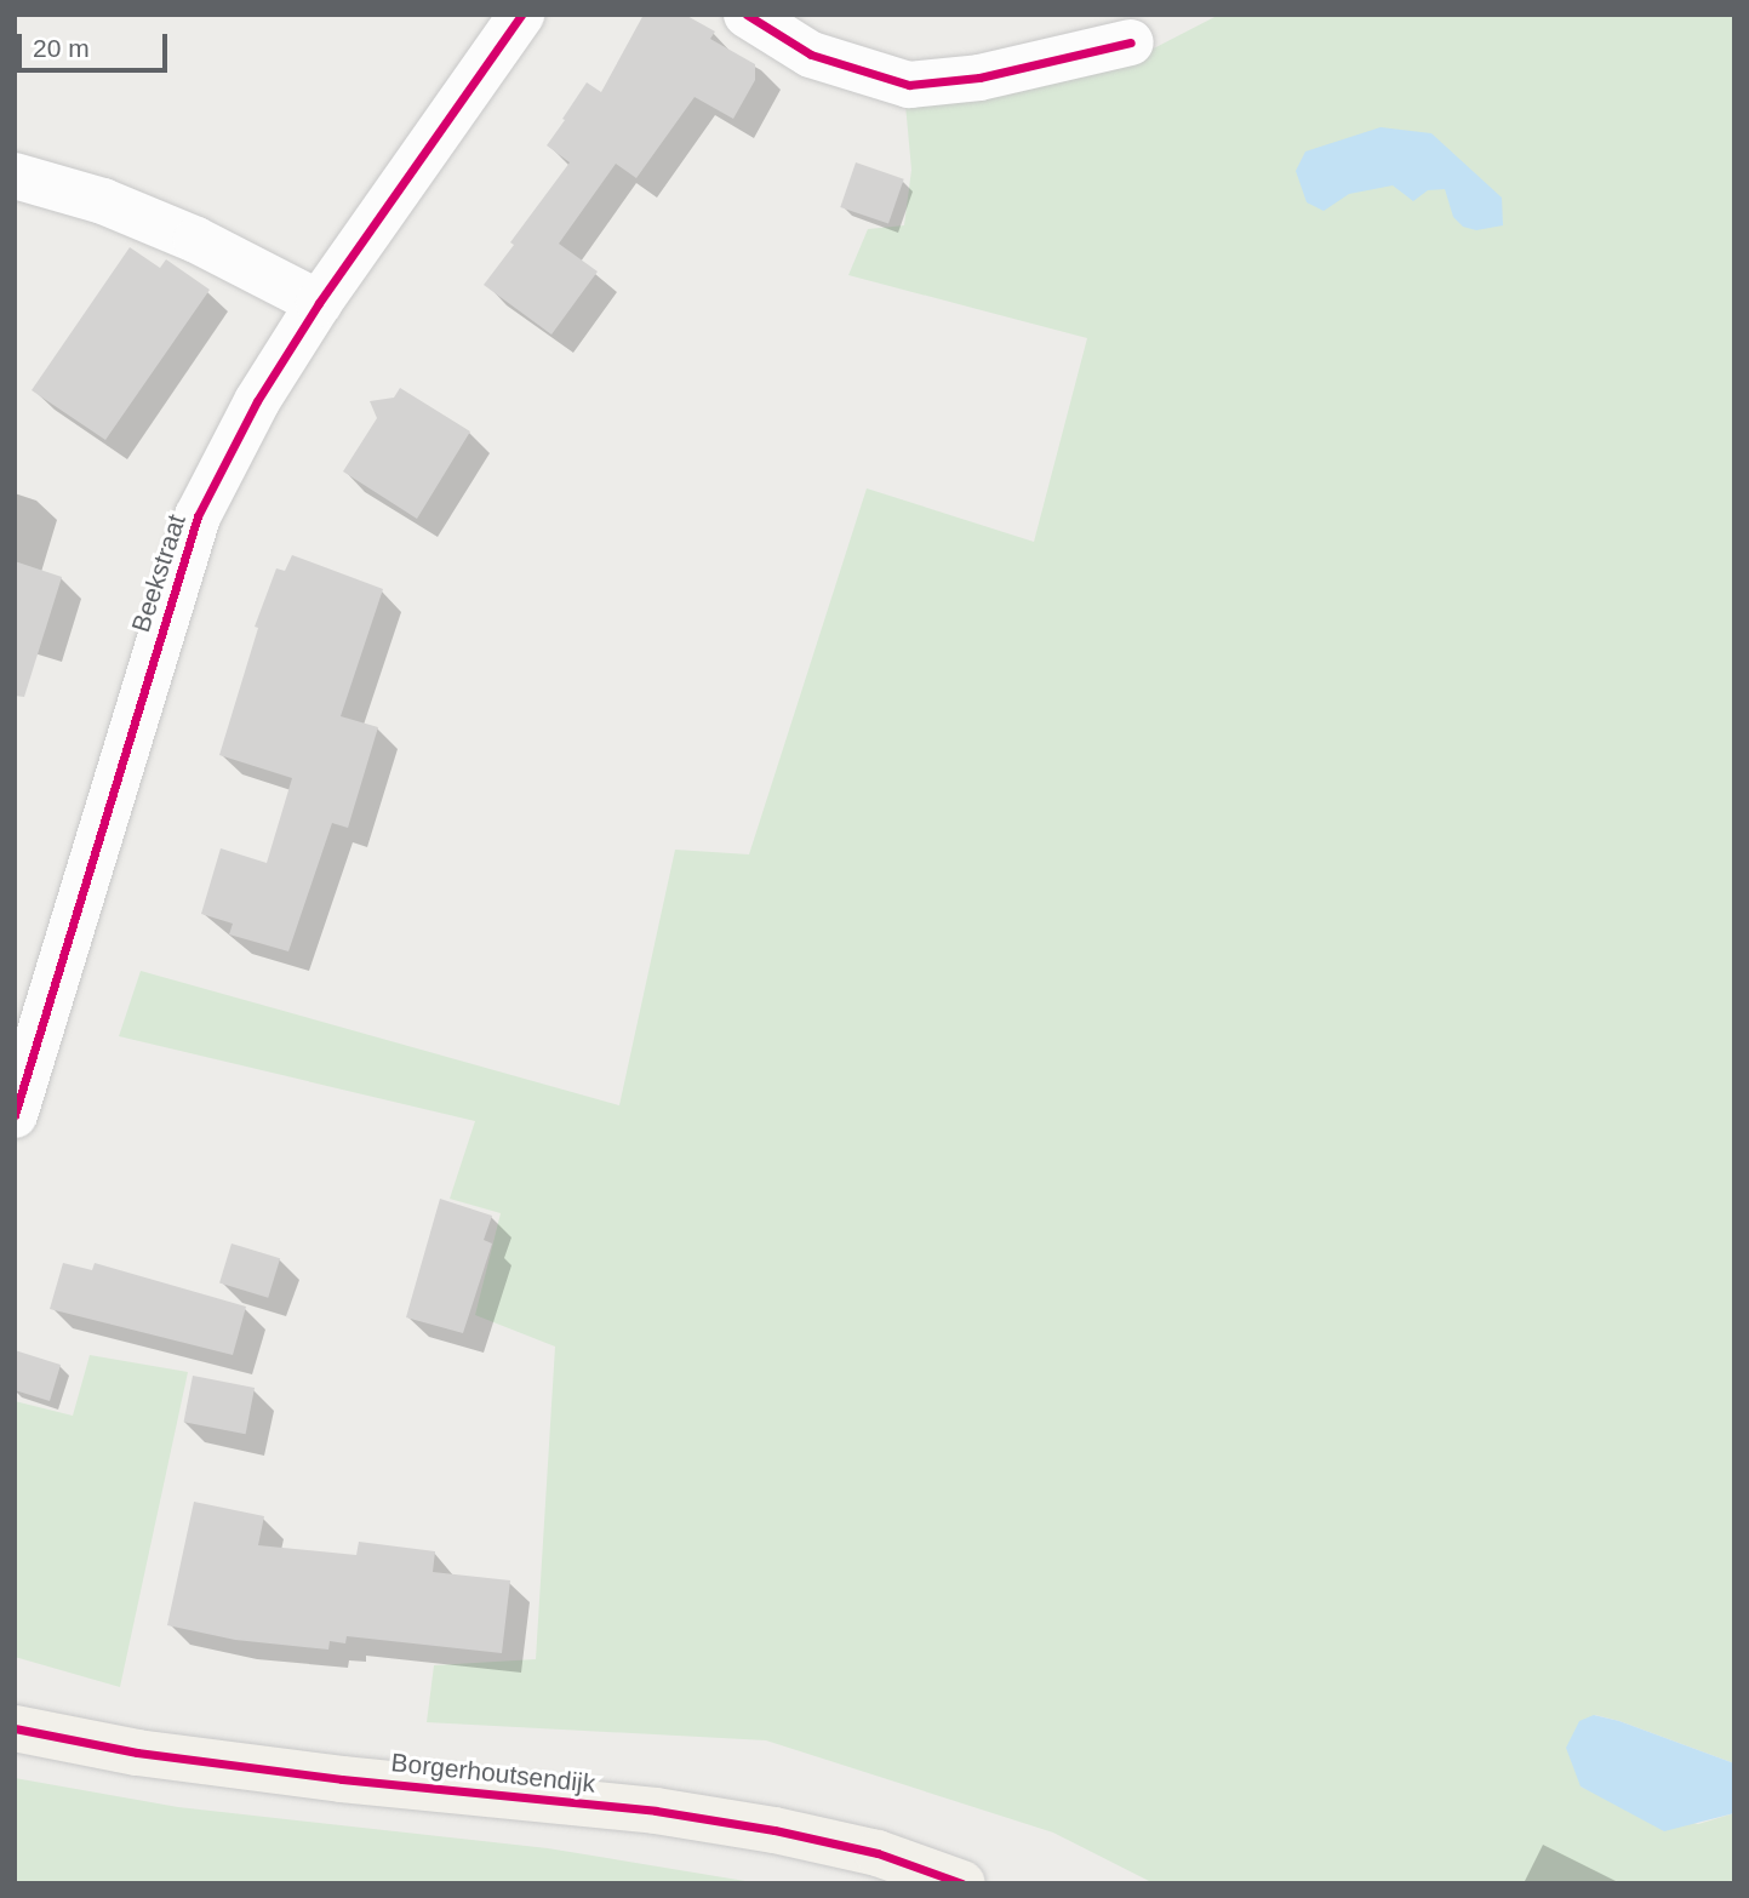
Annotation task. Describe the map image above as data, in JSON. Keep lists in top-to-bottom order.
{
  "streets": {
    "main road": ["Borgerhoutsendijk"],
    "street": ["Beekstraat"]
  },
  "scale_bar": "20 m"
}
